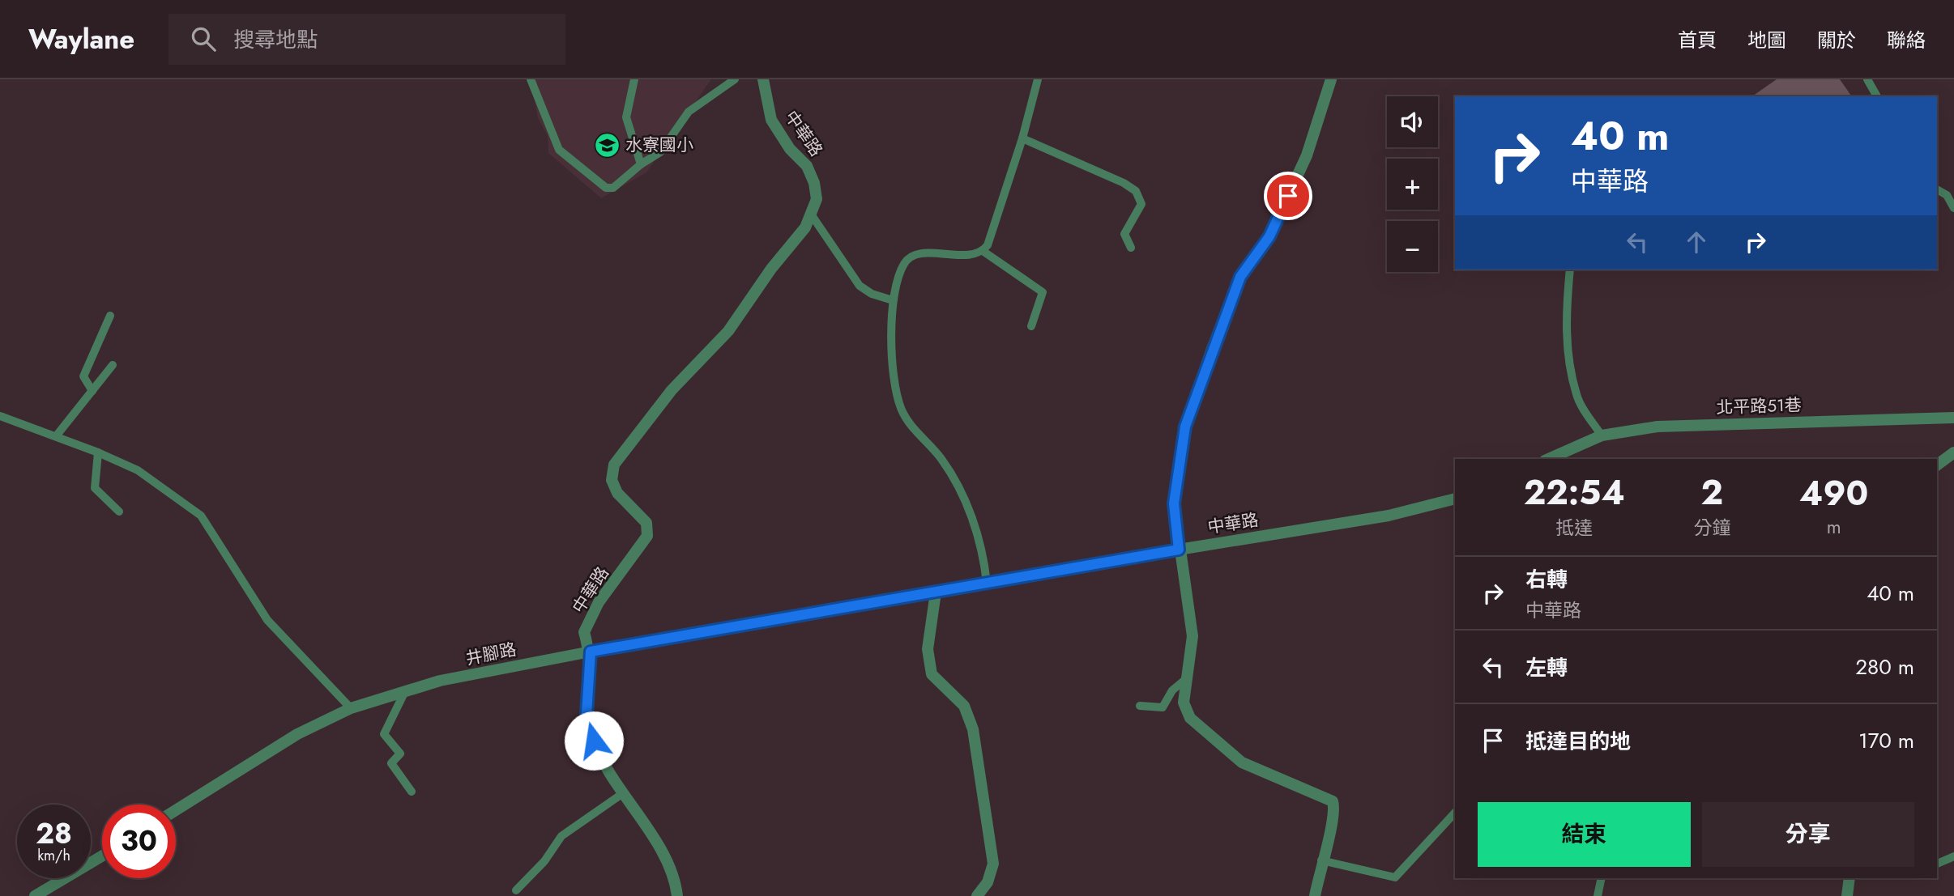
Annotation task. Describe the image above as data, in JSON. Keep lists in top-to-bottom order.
{
  "streets": {
    "street": ["中華路", "北平路51巷", "井腳路"]
  },
  "crossings": [
    ["中華路", "井腳路"]
  ],
  "places": {
    "school or university": ["水寮國小"]
  },
  "page": {
    "header": "Waylane",
    "search": "搜尋地點",
    "nav": [
      "首頁",
      "地圖",
      "關於",
      "聯絡"
    ],
    "map_buttons": ["+", "−"],
    "turn": ["40 m", "中華路"],
    "eta": [
      "22:54",
      "抵達",
      "2",
      "分鐘",
      "490",
      "m"
    ],
    "list": [
      {
        "name": "右轉",
        "note": "中華路",
        "value": "40 m"
      },
      {
        "name": "左轉",
        "value": "280 m"
      },
      {
        "name": "抵達目的地",
        "value": "170 m"
      }
    ],
    "buttons": ["結束", "分享"],
    "speed": "28 km/h",
    "limit": "30"
  }
}
